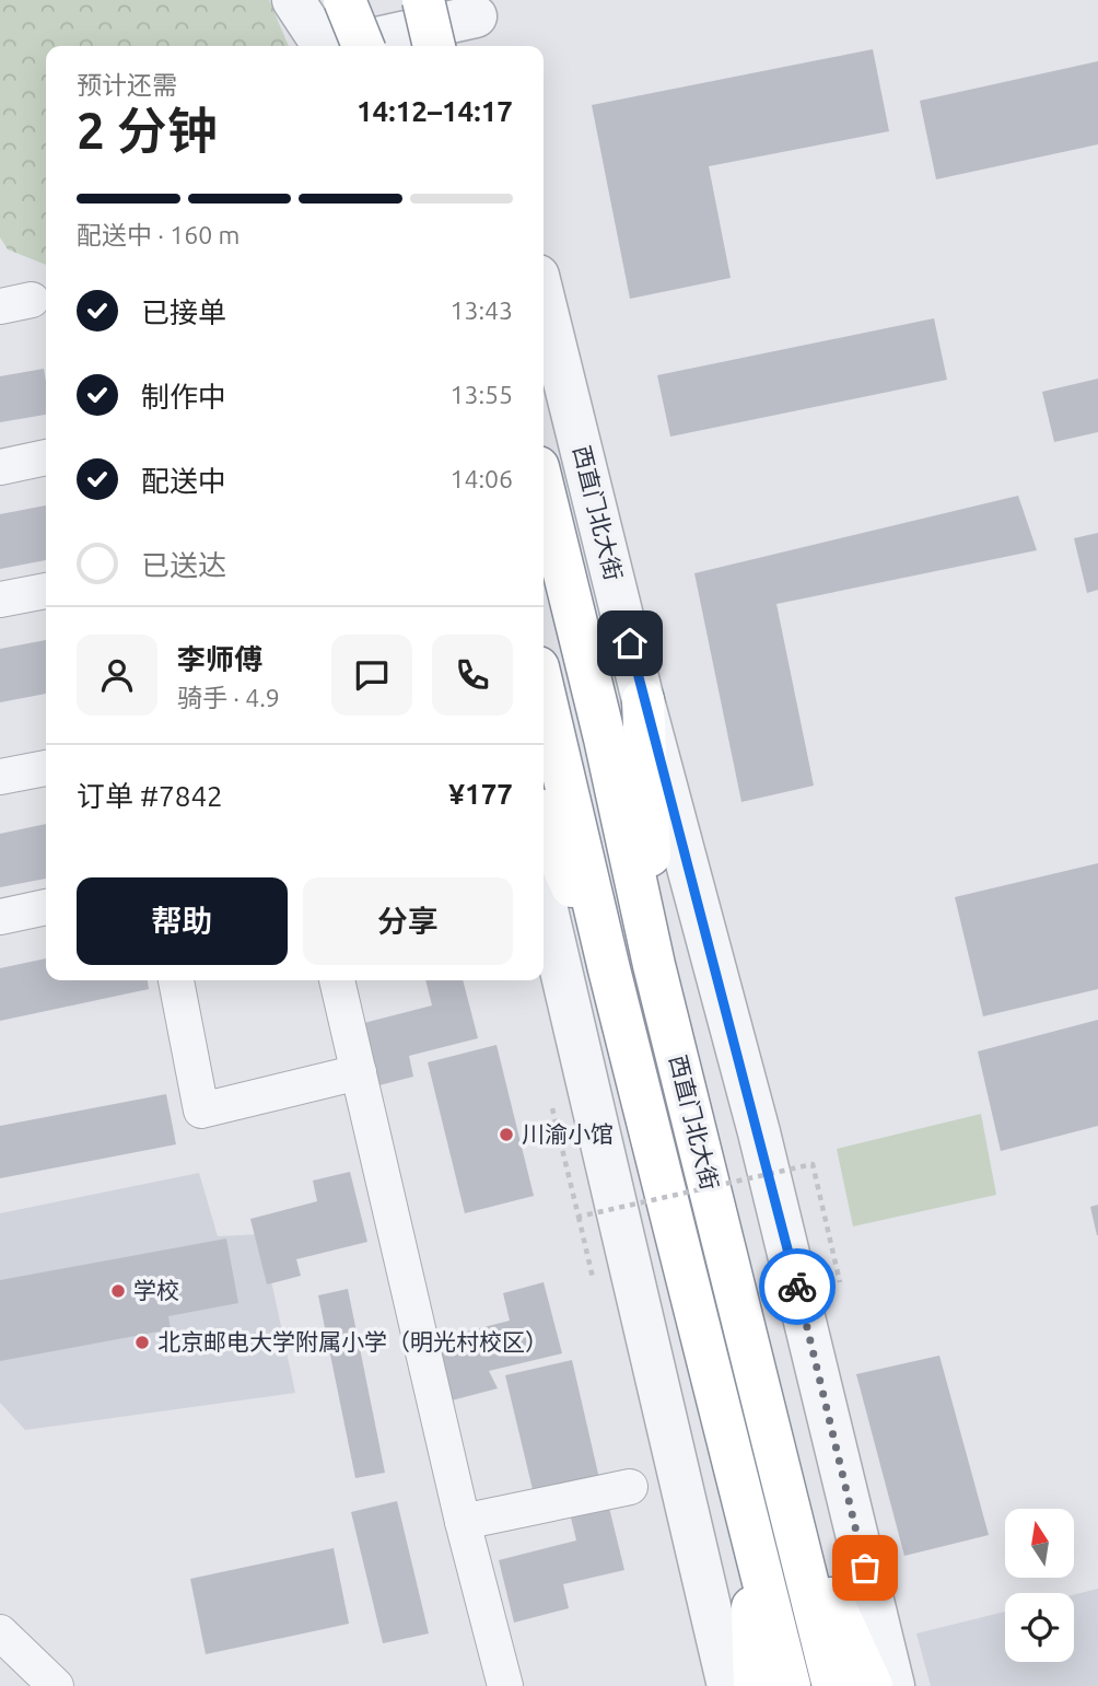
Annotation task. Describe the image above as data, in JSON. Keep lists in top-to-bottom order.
{
  "streets": {
    "highway": ["西直门北大街"]
  },
  "places": ["川渝小馆", "学校", "北京邮电大学附属小学（明光村校区）"],
  "north": "top",
  "page": {
    "heading": ["2 分钟", "预计还需", "14:12–14:17"],
    "panel": [
      "李师傅",
      "骑手 · 4.9",
      "订单 #7842",
      "¥177"
    ],
    "bar": "配送中 · 160 m",
    "list": [
      ["已接单", "13:43"],
      ["制作中", "13:55"],
      ["配送中", "14:06"],
      "已送达"
    ],
    "buttons": ["帮助", "分享"]
  }
}
